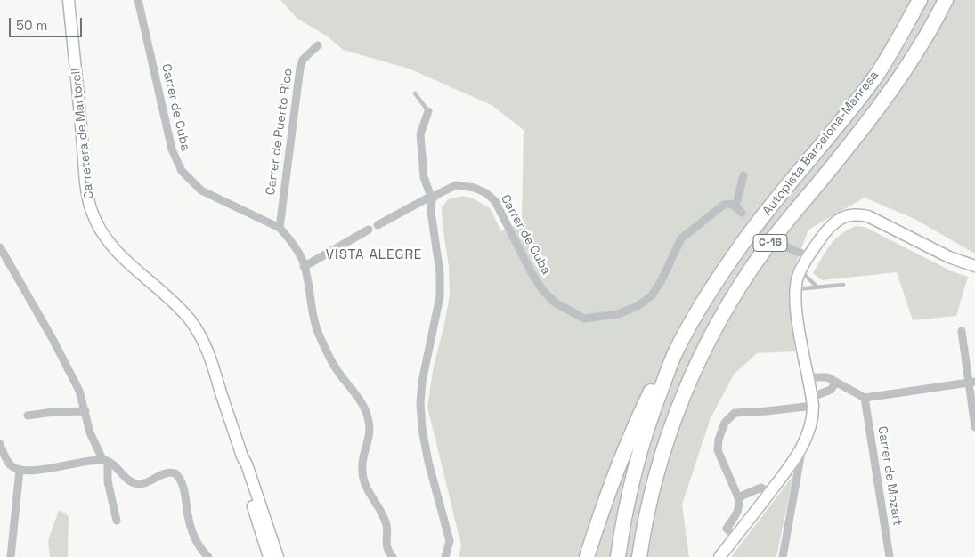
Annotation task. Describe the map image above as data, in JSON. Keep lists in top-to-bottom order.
{
  "streets": {
    "highway": ["Autopista Barcelona-Manresa", "C-16"],
    "main road": ["Carretera de Martorell"],
    "street": ["Carrer de Cuba", "Carrer de Puerto Rico", "Carrer de Mozart"]
  },
  "crossings": [
    ["Carrer de Cuba", "Carrer de Puerto Rico"]
  ],
  "districts": ["VISTA ALEGRE"],
  "scale_bar": "50 m"
}
